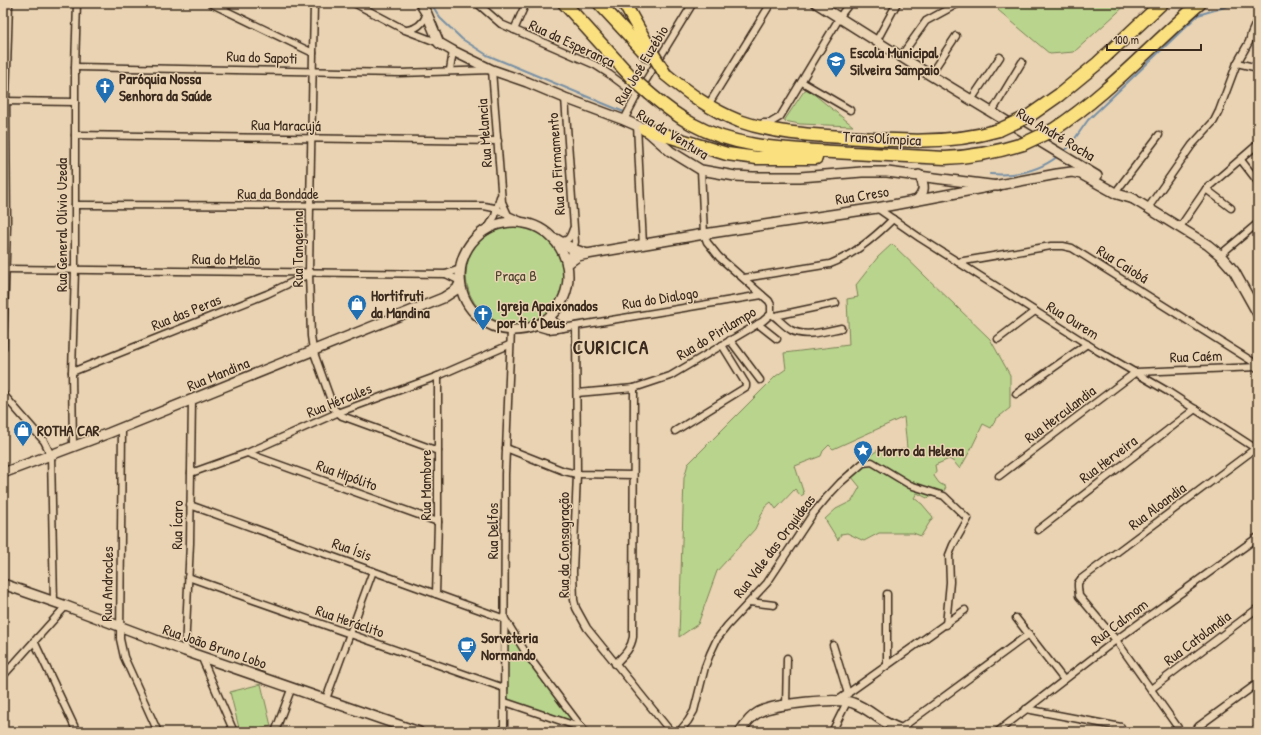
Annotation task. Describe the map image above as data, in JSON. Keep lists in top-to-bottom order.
{
  "streets": {
    "highway": ["TransOlímpica"],
    "street": [
      "Rua da Esperança",
      "Rua do Sapoti",
      "Rua José Euzébio",
      "Rua Maracujá",
      "Rua Melancia",
      "Rua da Ventura",
      "Rua André Rocha",
      "Rua do Firmamento",
      "Rua da Bondade",
      "Rua Creso",
      "Rua General Olívio Uzeda",
      "Rua Tangerina",
      "Rua do Melão",
      "Rua Caiobá",
      "Rua do Dialogo",
      "Rua das Peras",
      "Rua Ourem",
      "Rua do Pirilampo",
      "Rua Caém",
      "Rua Mandina",
      "Rua Hércules",
      "Rua Herculandia",
      "Rua Herveira",
      "Rua Hipólito",
      "Rua Mambore",
      "Rua Aloandia",
      "Rua Ícaro",
      "Rua Delfos",
      "Rua da Consagração",
      "Rua Vale das Orquideas",
      "Rua Ísis",
      "Rua Androcles",
      "Rua Heráclito",
      "Rua Calmom",
      "Rua Catolandia",
      "Rua João Bruno Lobo"
    ]
  },
  "crossings": [
    ["Rua da Esperança", "Rua José Euzébio"],
    ["Rua do Sapoti", "Rua Melancia"],
    ["Rua do Sapoti", "Rua da Ventura"],
    ["Rua do Sapoti", "Rua General Olívio Uzeda"],
    ["Rua do Sapoti", "Rua Tangerina"],
    ["Rua José Euzébio", "Rua da Ventura"],
    ["Rua Maracujá", "Rua Melancia"],
    ["Rua Maracujá", "Rua General Olívio Uzeda"],
    ["Rua Maracujá", "Rua Tangerina"],
    ["Rua Melancia", "Rua da Ventura"],
    ["Rua Melancia", "Rua do Firmamento"],
    ["Rua Melancia", "Rua da Bondade"],
    ["Rua Melancia", "Rua Creso"],
    ["Rua Melancia", "Rua do Melão"],
    ["Rua Melancia", "Rua do Dialogo"],
    ["Rua Melancia", "Rua Mandina"],
    ["Rua Melancia", "Rua Delfos"],
    ["Rua da Ventura", "Rua do Firmamento"],
    ["Rua da Ventura", "Rua Creso"],
    ["Rua da Ventura", "Rua do Pirilampo"],
    ["Rua André Rocha", "Rua Creso"],
    ["Rua do Firmamento", "Rua Creso"],
    ["Rua do Firmamento", "Rua do Melão"],
    ["Rua do Firmamento", "Rua do Dialogo"],
    ["Rua do Firmamento", "Rua Mandina"],
    ["Rua do Firmamento", "Rua Delfos"],
    ["Rua da Bondade", "Rua General Olívio Uzeda"],
    ["Rua da Bondade", "Rua Tangerina"],
    ["Rua Creso", "Rua do Melão"],
    ["Rua Creso", "Rua do Dialogo"],
    ["Rua Creso", "Rua Ourem"],
    ["Rua Creso", "Rua do Pirilampo"],
    ["Rua Creso", "Rua Mandina"],
    ["Rua Creso", "Rua Delfos"],
    ["Rua General Olívio Uzeda", "Rua do Melão"],
    ["Rua General Olívio Uzeda", "Rua das Peras"],
    ["Rua General Olívio Uzeda", "Rua Mandina"],
    ["Rua Tangerina", "Rua do Melão"],
    ["Rua Tangerina", "Rua das Peras"],
    ["Rua Tangerina", "Rua Mandina"],
    ["Rua Tangerina", "Rua Hércules"],
    ["Rua do Melão", "Rua do Dialogo"],
    ["Rua do Melão", "Rua das Peras"],
    ["Rua do Melão", "Rua Mandina"],
    ["Rua do Melão", "Rua Delfos"],
    ["Rua Caiobá", "Rua Ourem"],
    ["Rua Caiobá", "Rua Caém"],
    ["Rua do Dialogo", "Rua do Pirilampo"],
    ["Rua do Dialogo", "Rua Mandina"],
    ["Rua do Dialogo", "Rua Delfos"],
    ["Rua do Dialogo", "Rua da Consagração"],
    ["Rua Ourem", "Rua Caém"],
    ["Rua Ourem", "Rua Herculandia"],
    ["Rua Ourem", "Rua Herveira"],
    ["Rua Ourem", "Rua Aloandia"],
    ["Rua do Pirilampo", "Rua da Consagração"],
    ["Rua Caém", "Rua Herculandia"],
    ["Rua Mandina", "Rua Ícaro"],
    ["Rua Mandina", "Rua Delfos"],
    ["Rua Mandina", "Rua Androcles"],
    ["Rua Hércules", "Rua Hipólito"],
    ["Rua Hércules", "Rua Mambore"],
    ["Rua Hércules", "Rua Ícaro"],
    ["Rua Hércules", "Rua Delfos"],
    ["Rua Hipólito", "Rua Mambore"],
    ["Rua Mambore", "Rua Ísis"],
    ["Rua Aloandia", "Rua Calmom"],
    ["Rua Ícaro", "Rua Ísis"],
    ["Rua Ícaro", "Rua Heráclito"],
    ["Rua Ícaro", "Rua João Bruno Lobo"],
    ["Rua Delfos", "Rua Ísis"],
    ["Rua Delfos", "Rua Heráclito"],
    ["Rua Androcles", "Rua João Bruno Lobo"]
  ],
  "districts": ["CURICICA"],
  "parks": ["Praça B"],
  "places": {
    "school or university": ["Escola Municipal Silveira Sampaio"],
    "church": ["Paróquia Nossa Senhora da Saúde", "Igreja Apaixonados por ti ó Deus"],
    "shop": ["Hortifruti da Mandina", "ROTHA CAR"],
    "place": ["Morro da Helena"],
    "cafe": ["Sorveteria Normando"]
  },
  "scale_bar": "100 m"
}
